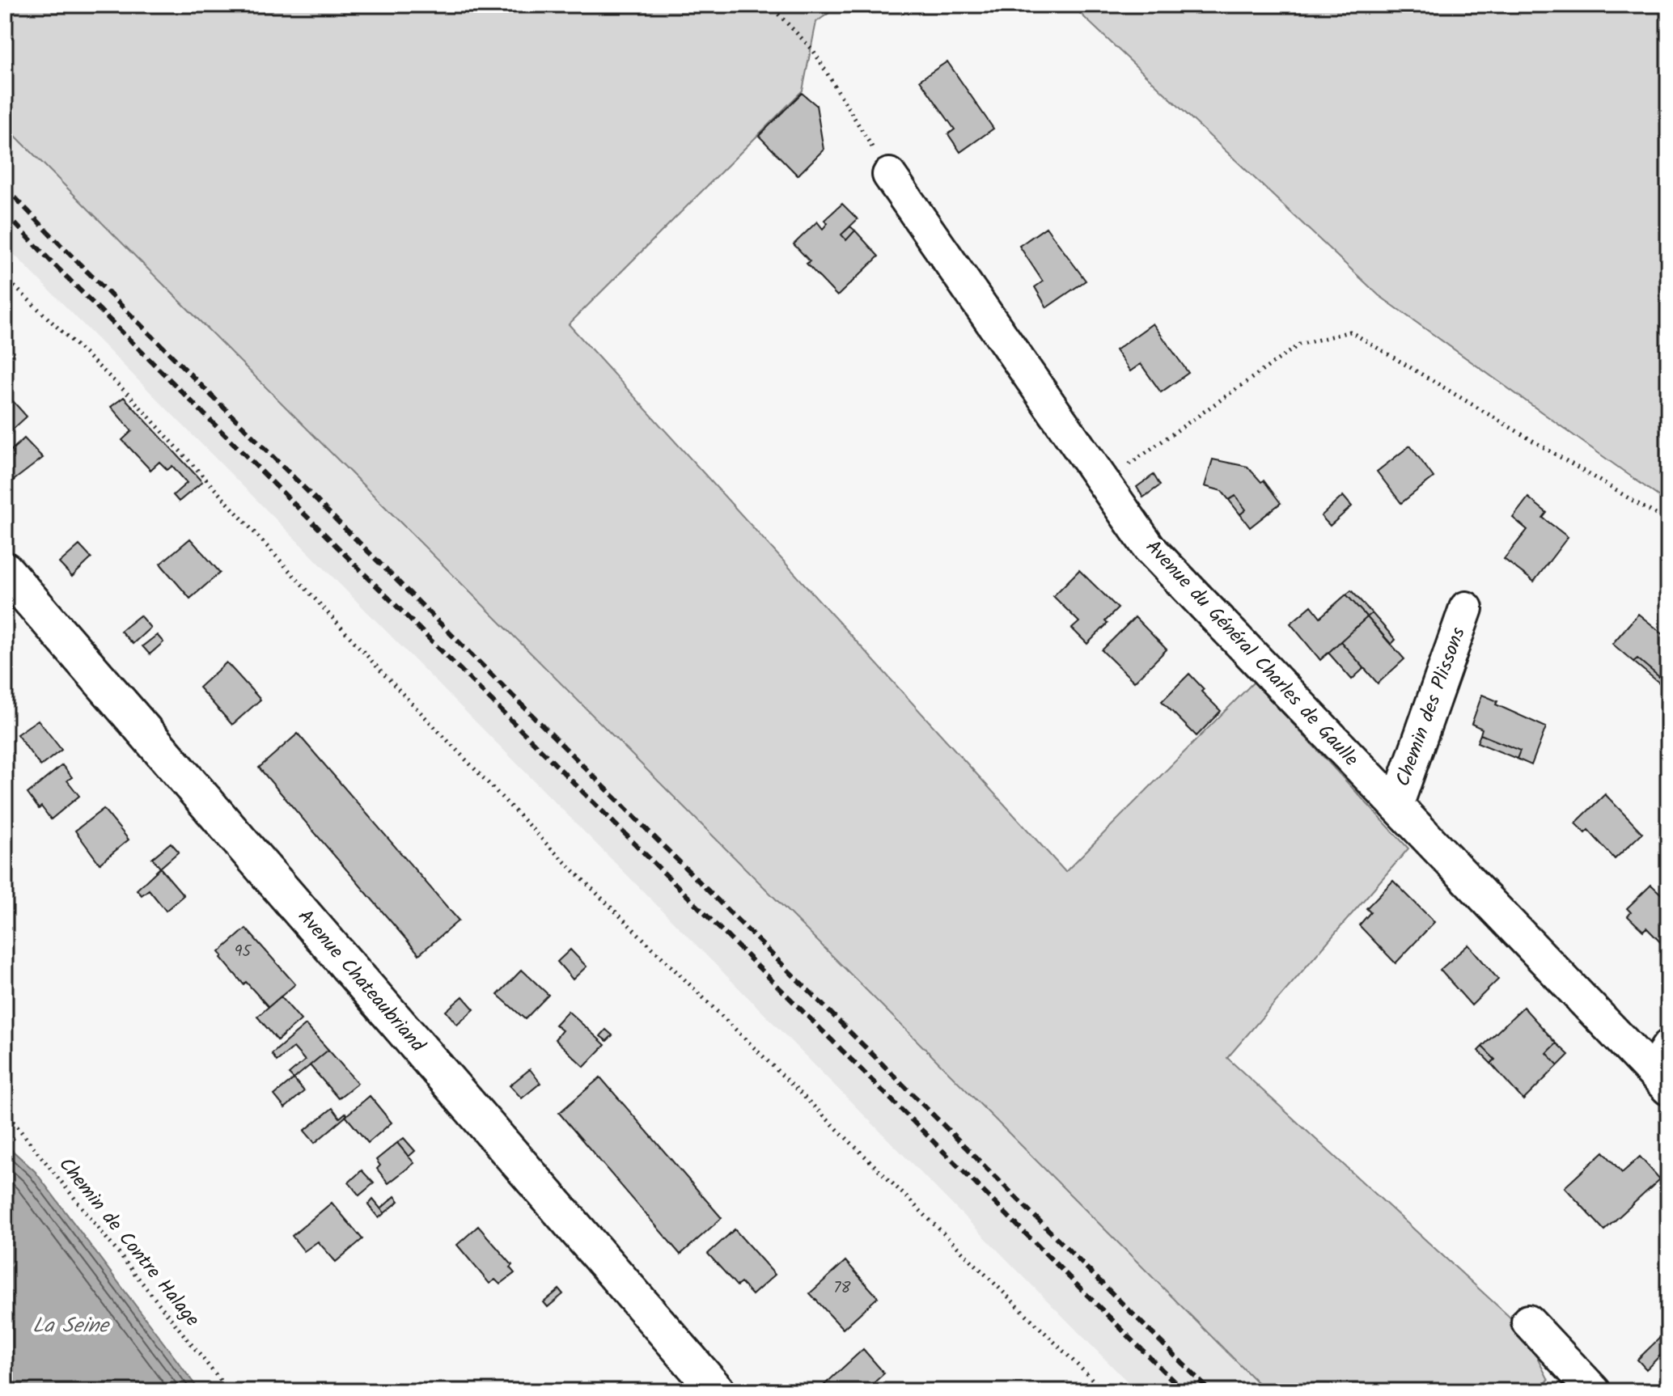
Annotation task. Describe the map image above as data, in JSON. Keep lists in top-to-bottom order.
{
  "streets": {
    "main road": ["Avenue Chateaubriand"],
    "street": ["Avenue du Général Charles de Gaulle", "Chemin des Plissons"],
    "path": ["Chemin de Contre Halage"]
  },
  "crossings": [
    ["Avenue du Général Charles de Gaulle", "Chemin des Plissons"]
  ],
  "water": ["La Seine"],
  "house_numbers": ["95", "78"]
}
